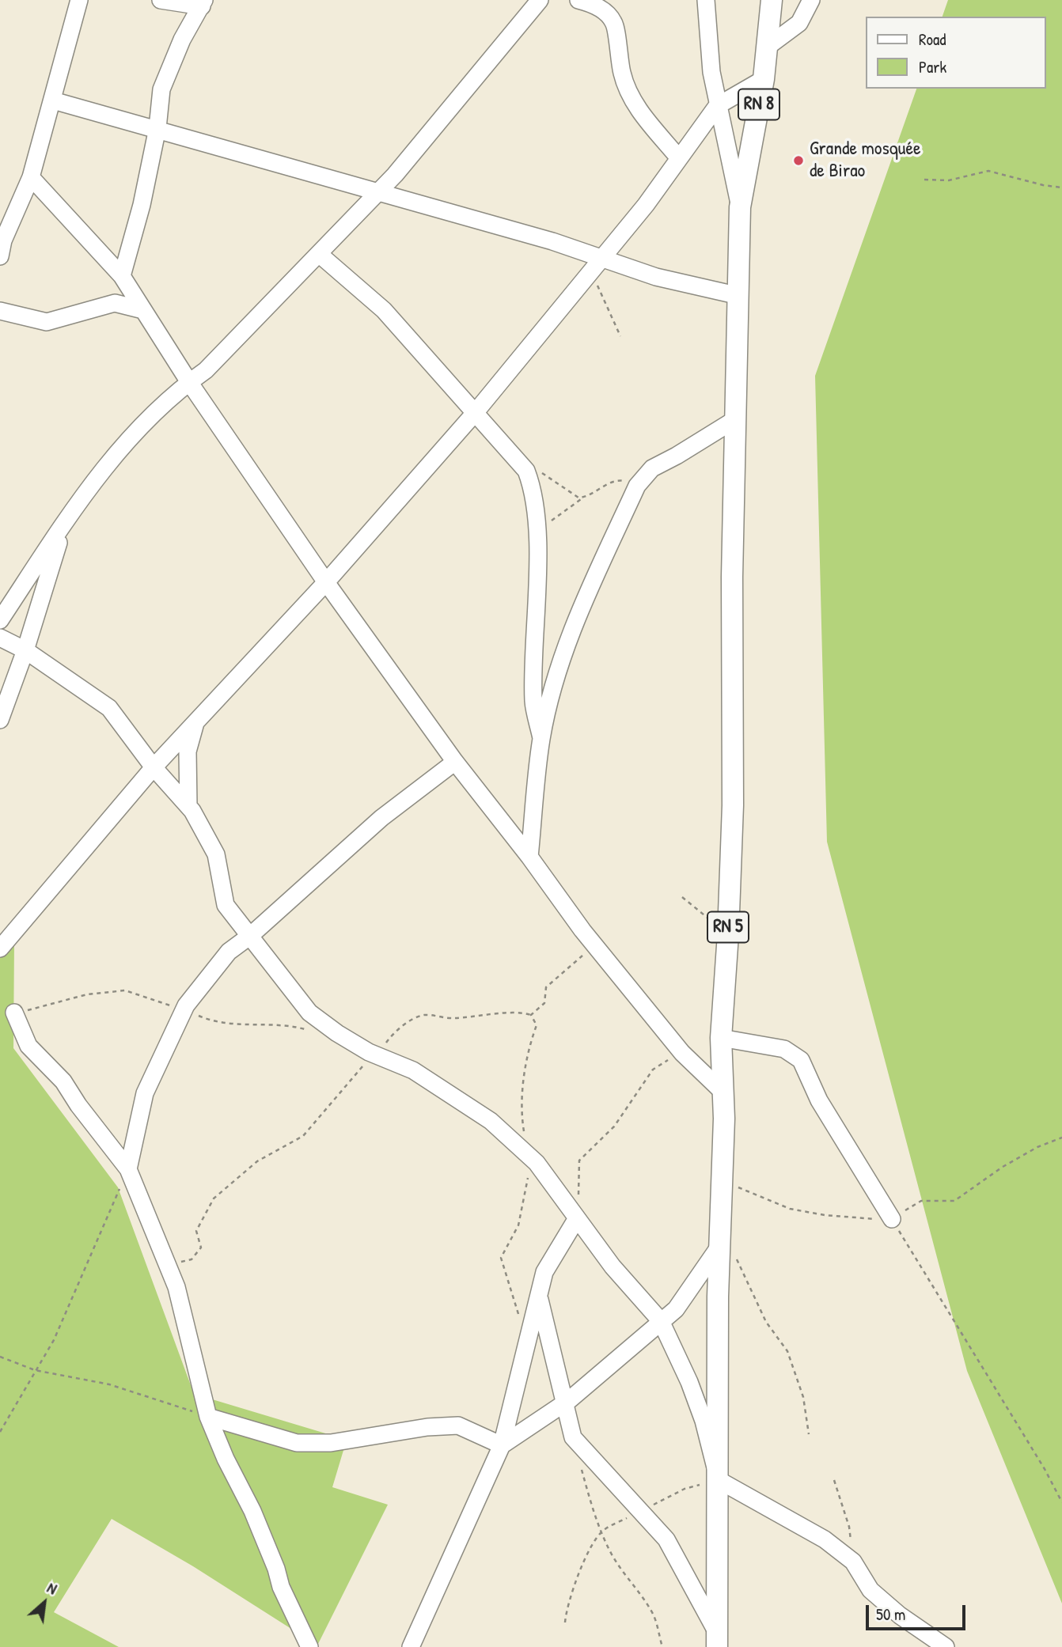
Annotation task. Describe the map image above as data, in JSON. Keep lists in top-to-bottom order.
{
  "streets": {
    "main road": ["RN 8", "RN 5"]
  },
  "crossings": [
    ["RN 8", "RN 5"]
  ],
  "places": ["Grande mosquée de Birao"],
  "legend": ["Road", "Park"],
  "scale_bar": "50 m",
  "north": "top right"
}
